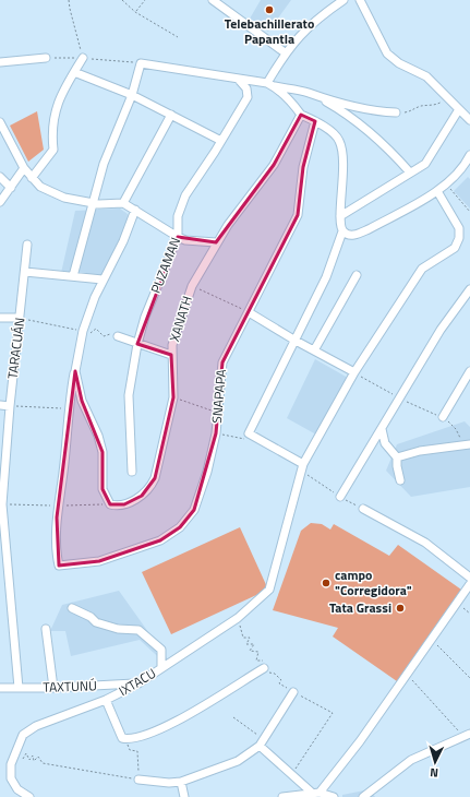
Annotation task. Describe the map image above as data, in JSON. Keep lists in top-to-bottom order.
{
  "streets": {
    "street": [
      "PUZAMAN",
      "XANATH",
      "TARACUÁN",
      "SNAPAPA",
      "IXTACU",
      "TAXTUNÚ"
    ]
  },
  "crossings": [
    ["TARACUÁN", "TAXTUNÚ"],
    ["IXTACU", "TAXTUNÚ"]
  ],
  "places": ["Telebachillerato Papantla", "campo \"Corregidora\"", "Tata Grassi"],
  "north": "bottom"
}
